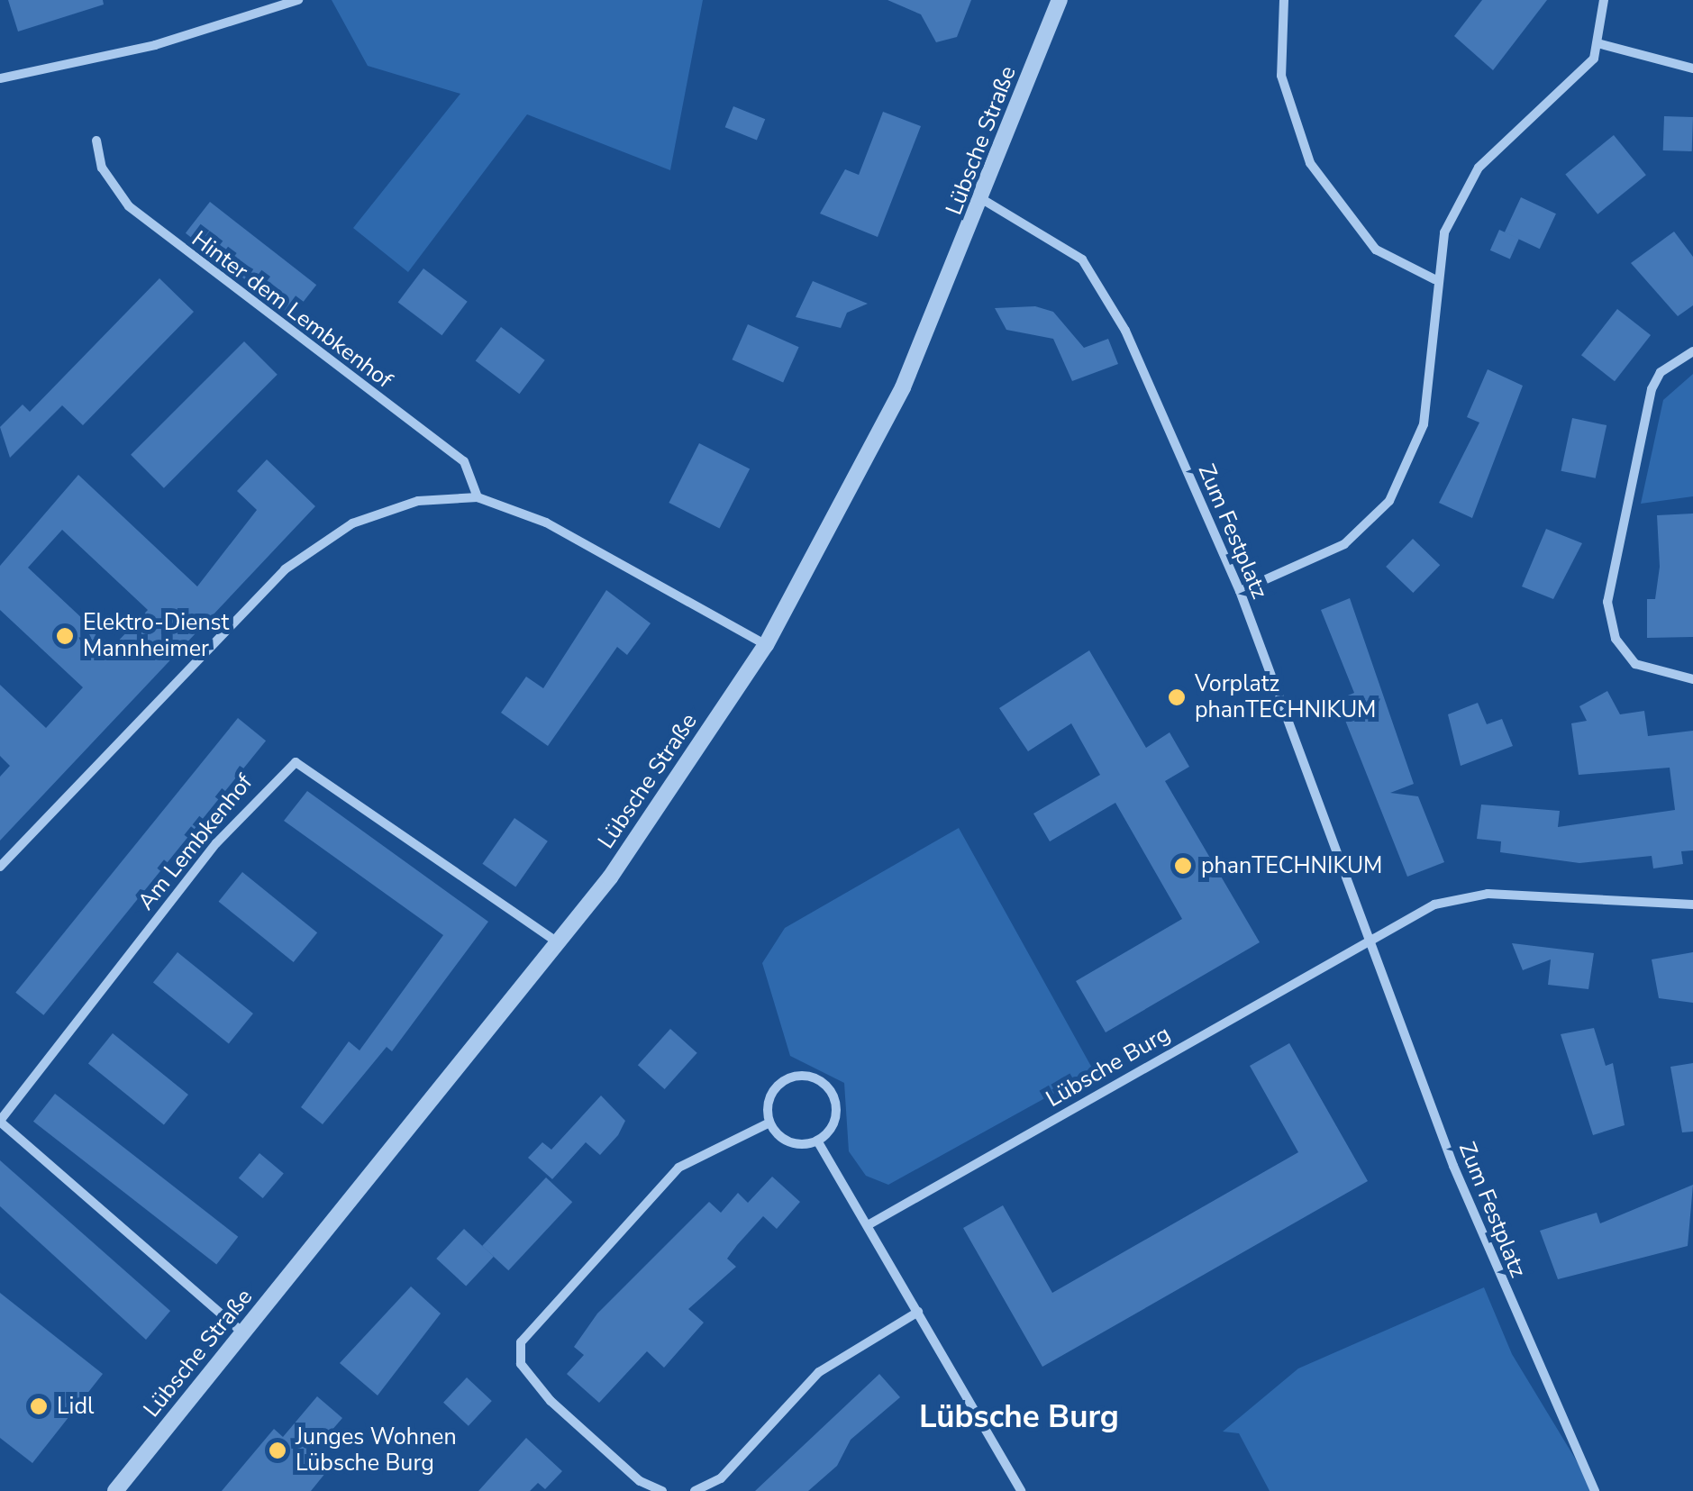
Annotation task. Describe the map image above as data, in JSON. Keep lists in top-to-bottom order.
{
  "streets": {
    "street": [
      "Lübsche Straße",
      "Hinter dem Lembkenhof",
      "Zum Festplatz",
      "Am Lembkenhof",
      "Lübsche Burg"
    ]
  },
  "crossings": [
    ["Lübsche Straße", "Zum Festplatz"],
    ["Lübsche Straße", "Am Lembkenhof"],
    ["Zum Festplatz", "Lübsche Burg"]
  ],
  "districts": ["Lübsche Burg"],
  "places": [
    "Elektro-Dienst Mannheimer",
    "Vorplatz phanTECHNIKUM",
    "phanTECHNIKUM",
    "Lidl",
    "Junges Wohnen Lübsche Burg"
  ]
}
